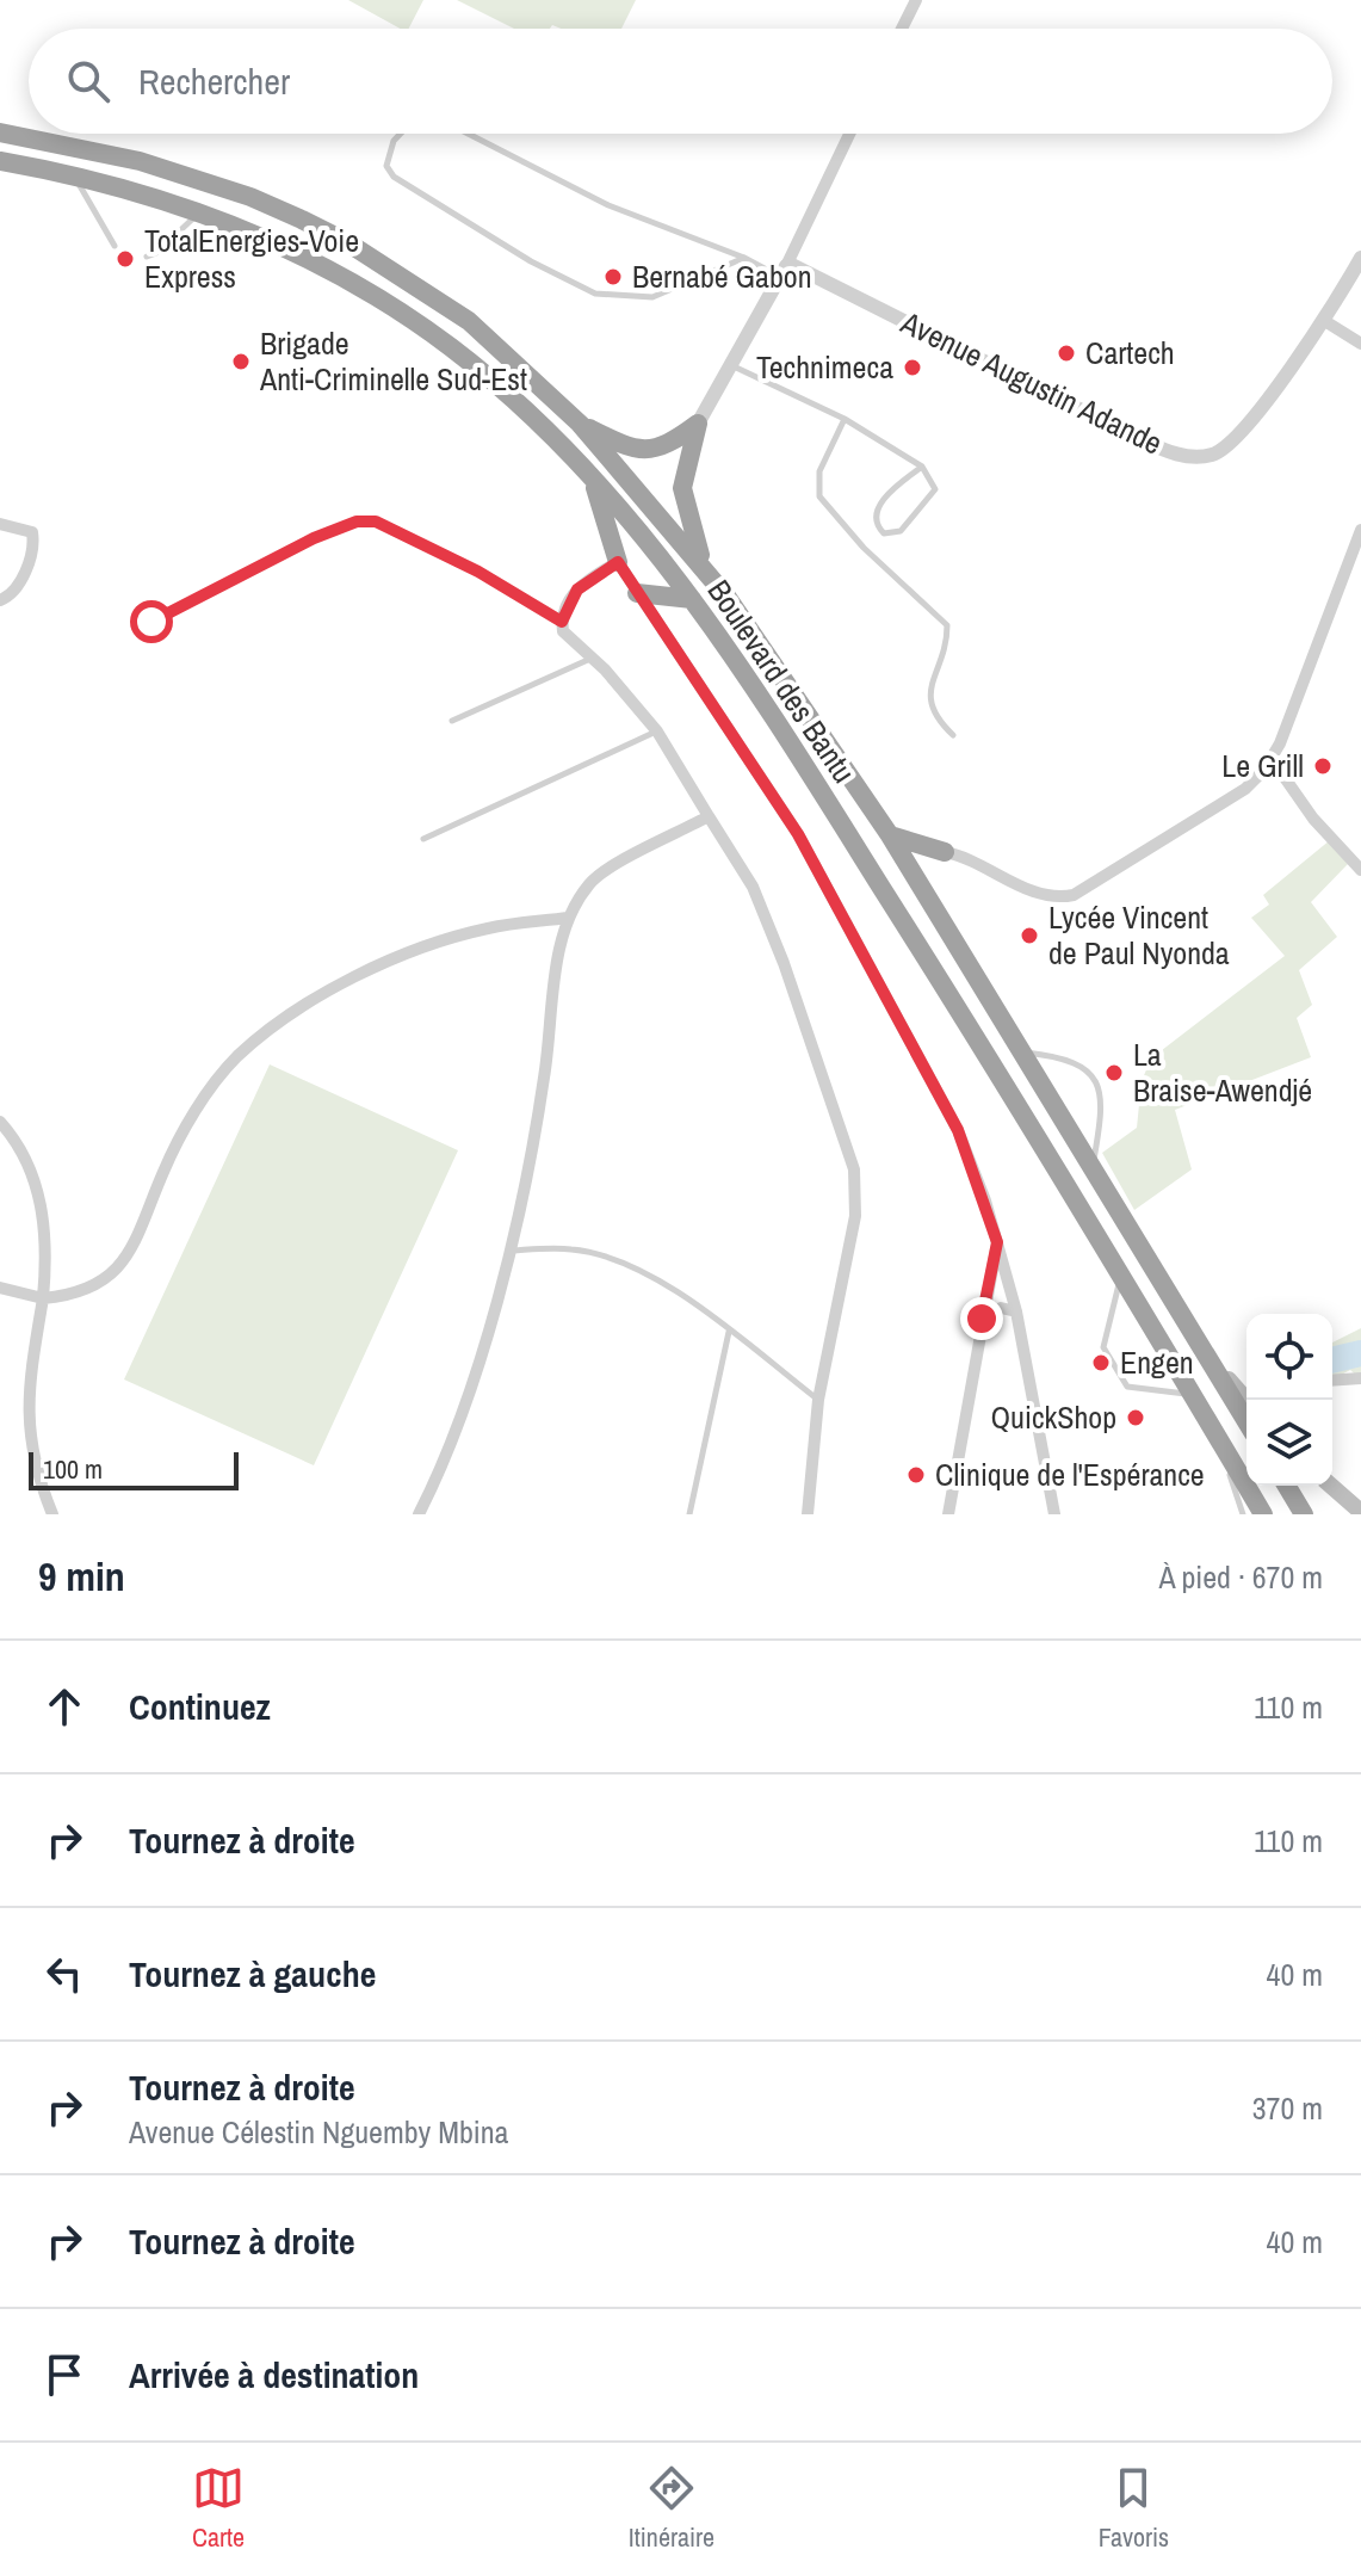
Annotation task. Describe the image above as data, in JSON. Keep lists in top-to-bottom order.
{
  "streets": {
    "highway": ["Boulevard des Bantu"],
    "street": ["Avenue Augustin Adande"]
  },
  "places": [
    "TotalEnergies-Voie Express",
    "Bernabé Gabon",
    "Cartech",
    "Brigade Anti-Criminelle Sud-Est",
    "Technimeca",
    "Le Grill",
    "Lycée Vincent de Paul Nyonda",
    "La Braise-Awendjé",
    "Engen",
    "QuickShop",
    "Clinique de l'Espérance"
  ],
  "scale_bar": "100 m",
  "page": {
    "search": "Rechercher",
    "scale": "100 m",
    "heading": ["9 min", "À pied · 670 m"],
    "list": [
      ["Continuez", "110 m"],
      ["Tournez à droite", "110 m"],
      ["Tournez à gauche", "40 m"],
      ["Tournez à droite", "Avenue Célestin Nguemby Mbina", "370 m"],
      ["Tournez à droite", "40 m"],
      "Arrivée à destination"
    ],
    "nav": ["Carte", "Itinéraire", "Favoris"]
  }
}
